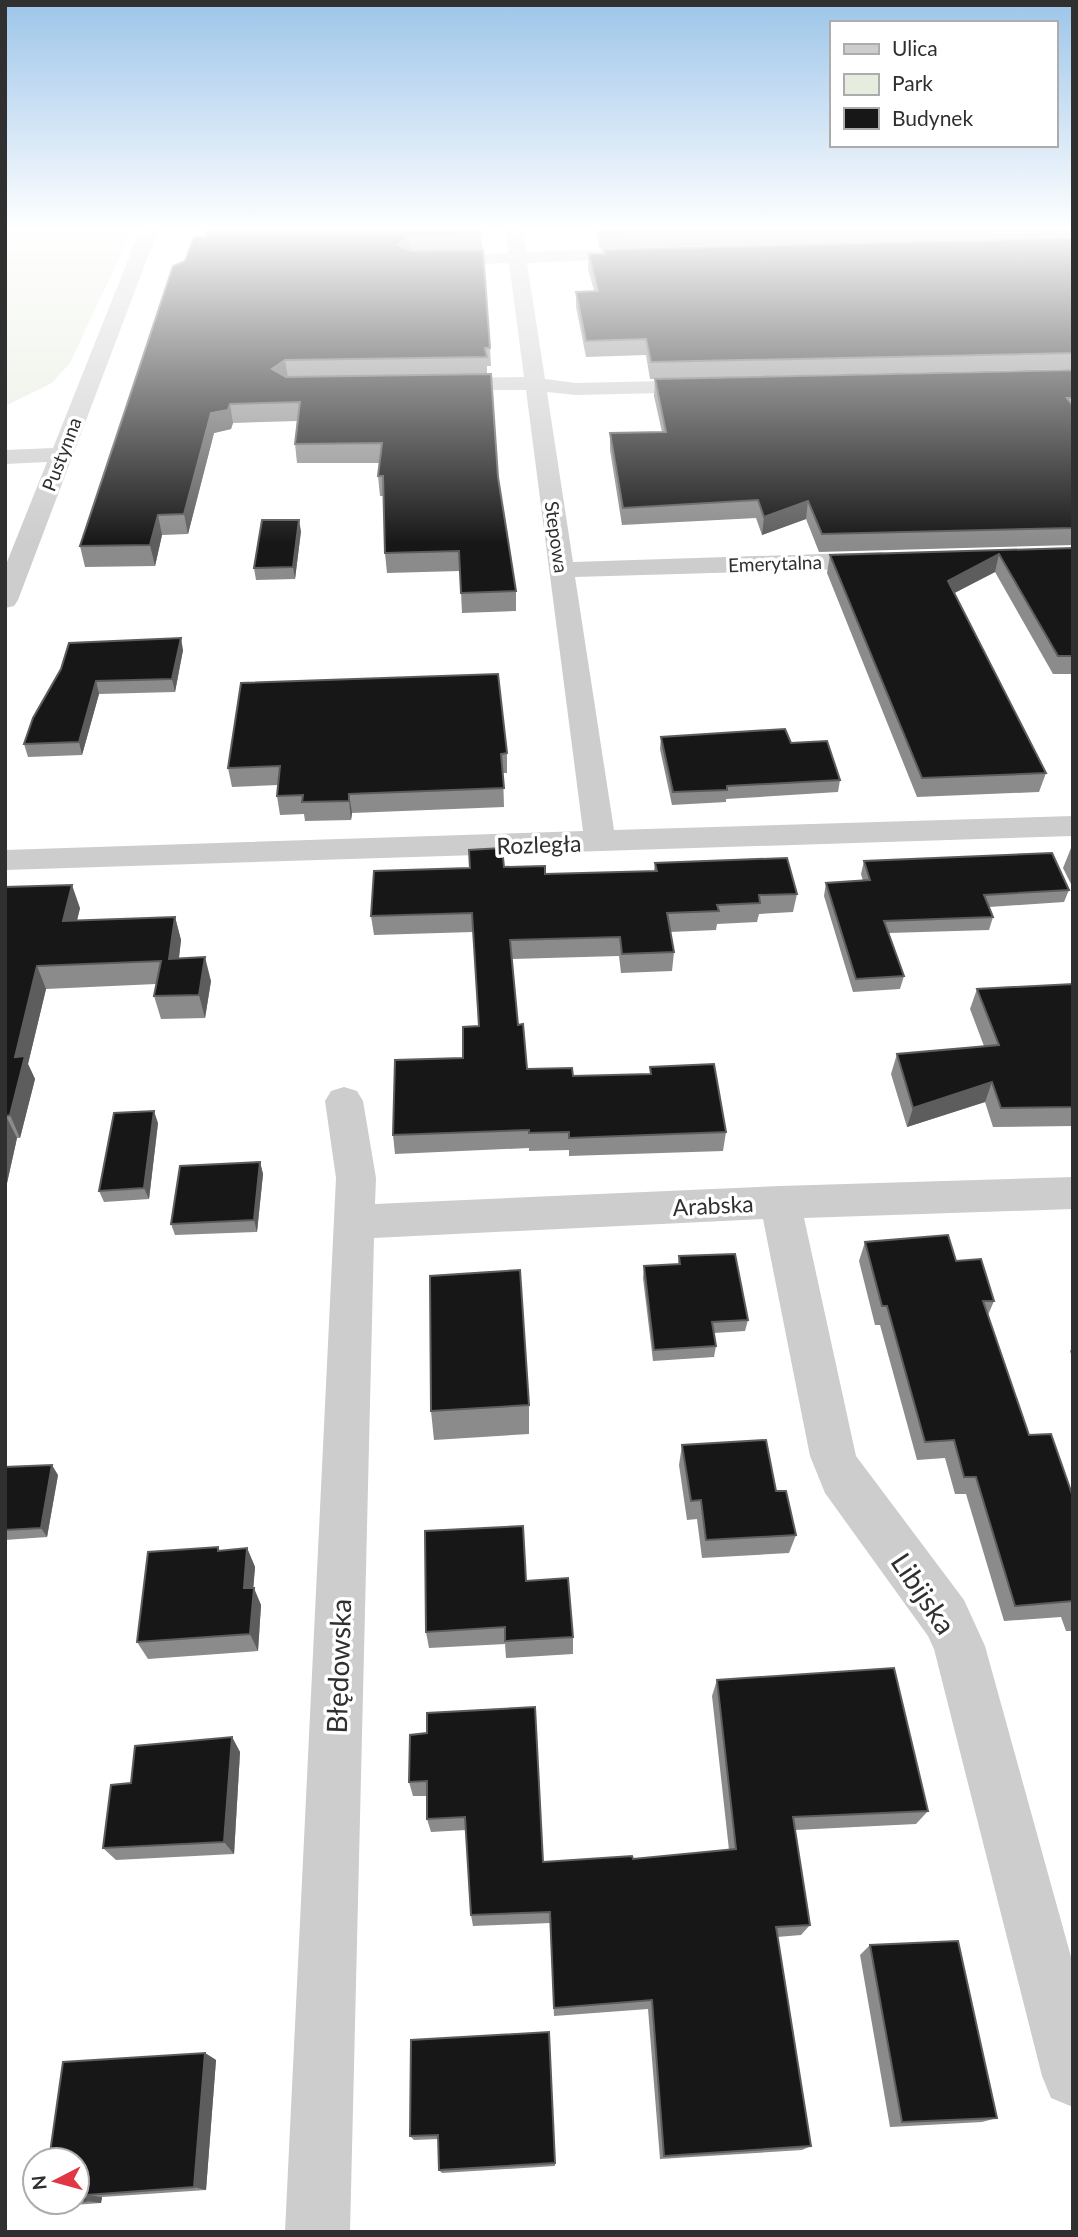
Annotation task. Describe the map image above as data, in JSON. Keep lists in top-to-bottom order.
{
  "streets": {
    "street": [
      "Pustynna",
      "Stepowa",
      "Emerytalna",
      "Rozległa",
      "Arabska",
      "Libijska",
      "Błędowska"
    ]
  },
  "crossings": [
    ["Stepowa", "Emerytalna"],
    ["Stepowa", "Rozległa"],
    ["Arabska", "Libijska"],
    ["Arabska", "Błędowska"]
  ],
  "legend": ["Ulica", "Park", "Budynek"],
  "north": "left"
}
